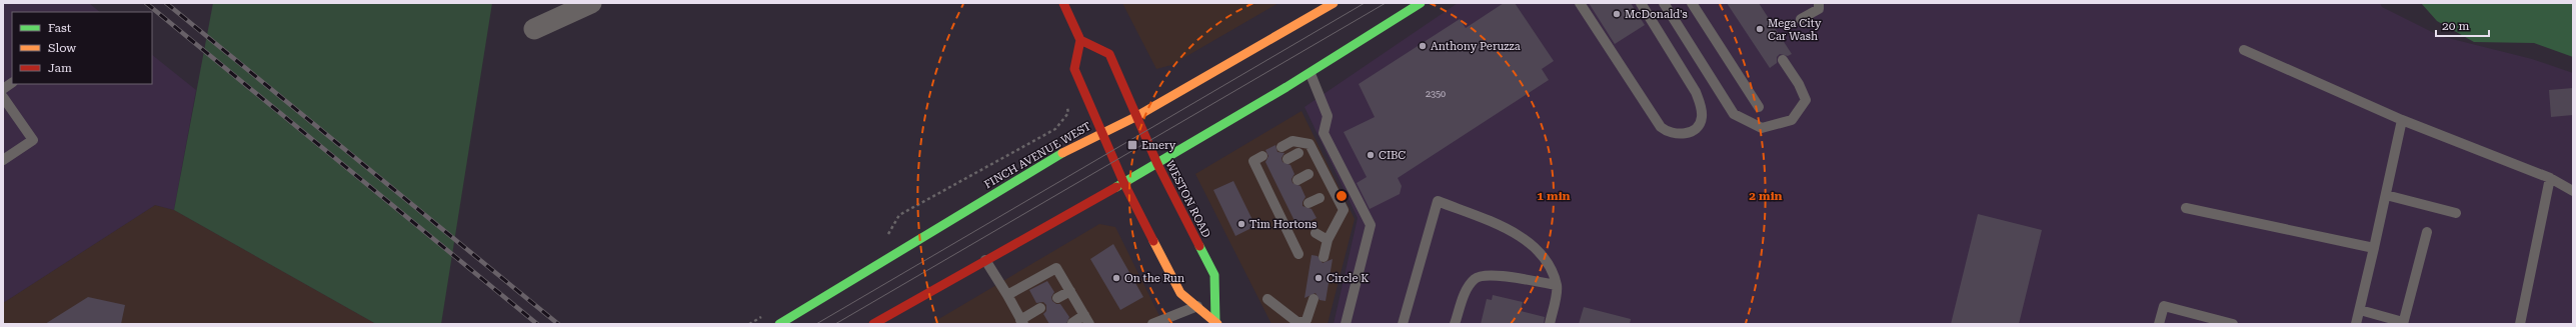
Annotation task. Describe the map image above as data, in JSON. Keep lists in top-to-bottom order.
{
  "streets": {
    "main road": ["FINCH AVENUE WEST", "WESTON ROAD"]
  },
  "crossings": [
    ["FINCH AVENUE WEST", "WESTON ROAD"]
  ],
  "places": {
    "other": [
      "McDonald's",
      "Mega City Car Wash",
      "Anthony Peruzza",
      "CIBC",
      "Tim Hortons",
      "On the Run",
      "Circle K"
    ],
    "transit": ["Emery"]
  },
  "house_numbers": ["2350"],
  "legend": ["Fast", "Slow", "Jam"],
  "scale_bar": "20 m",
  "rings": ["1 min", "2 min"]
}
